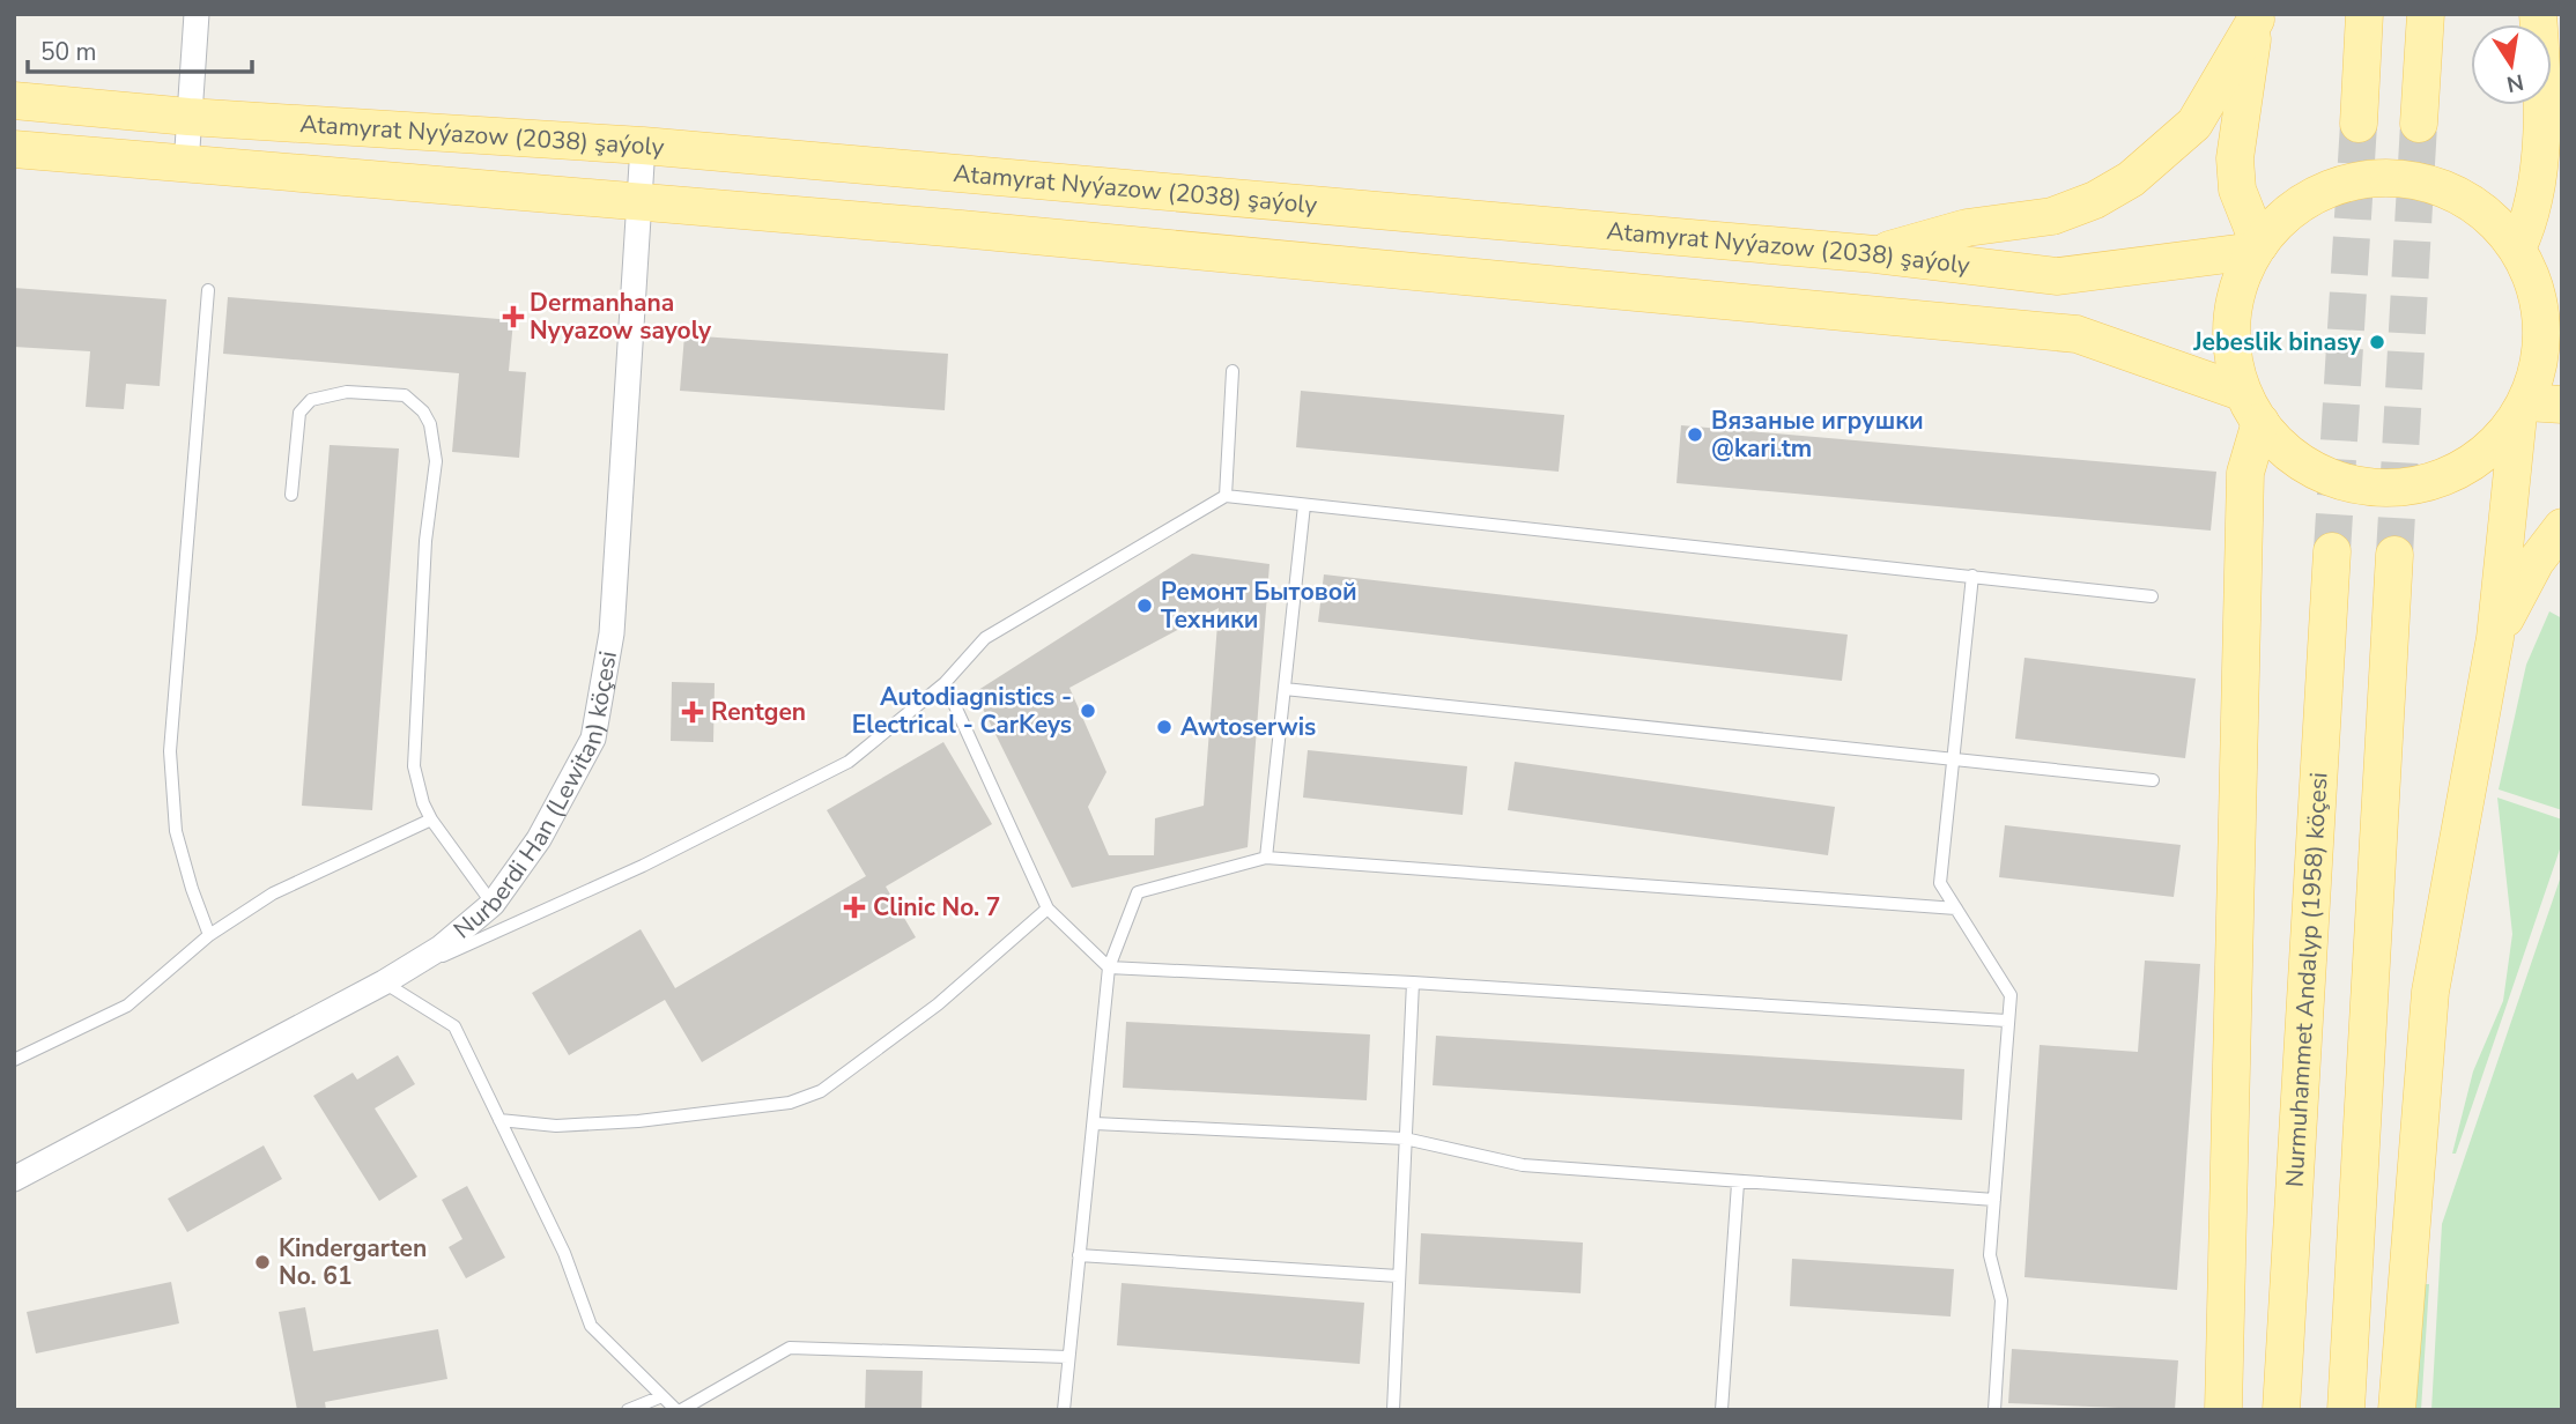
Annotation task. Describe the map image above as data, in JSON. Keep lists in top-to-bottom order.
{
  "streets": {
    "main road": ["Atamyrat Nyýazow (2038) şaýoly", "Nurmuhammet Andalyp (1958) köçesi"],
    "street": ["Nurberdi Han (Lewitan) köçesi"]
  },
  "crossings": [
    ["Atamyrat Nyýazow (2038) şaýoly", "Nurberdi Han (Lewitan) köçesi"]
  ],
  "places": {
    "health": ["Dermanhana Nyyazow sayoly", "Rentgen", "Clinic No. 7"],
    "other": [
      "Jebeslik binasy",
      "Вязаные игрушки @kari.tm",
      "Ремонт Бытовой Техники",
      "Autodiagnistics - Electrical - CarKeys",
      "Awtoserwis",
      "Kindergarten No. 61"
    ]
  },
  "scale_bar": "50 m",
  "north": "bottom"
}
